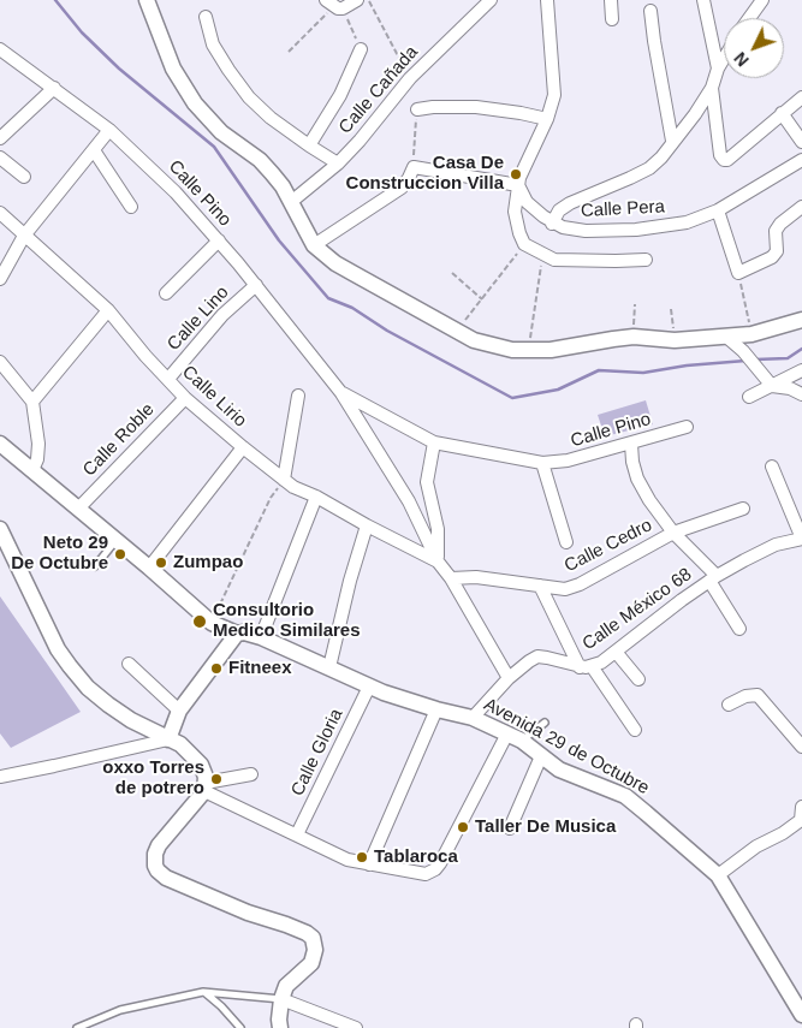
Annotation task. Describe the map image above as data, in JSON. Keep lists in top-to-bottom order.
{
  "streets": {
    "street": [
      "Calle Cañada",
      "Calle Pino",
      "Calle Pera",
      "Calle Lino",
      "Calle Lirio",
      "Calle Roble",
      "Calle Cedro",
      "Calle México 68",
      "Avenida 29 de Octubre",
      "Calle Gloria"
    ]
  },
  "crossings": [
    ["Calle Pino", "Calle Lino"],
    ["Calle Pino", "Calle Lirio"],
    ["Calle Pino", "Calle Cedro"],
    ["Calle Pino", "Calle México 68"],
    ["Calle Lino", "Calle Lirio"],
    ["Calle Lirio", "Calle Roble"],
    ["Calle Roble", "Avenida 29 de Octubre"],
    ["Calle México 68", "Avenida 29 de Octubre"],
    ["Avenida 29 de Octubre", "Calle Gloria"]
  ],
  "places": [
    "Casa De Construccion Villa",
    "Neto 29 De Octubre",
    "Zumpao",
    "Consultorio Medico Similares",
    "Fitneex",
    "oxxo Torres de potrero",
    "Taller De Musica",
    "Tablaroca"
  ],
  "north": "bottom left"
}
